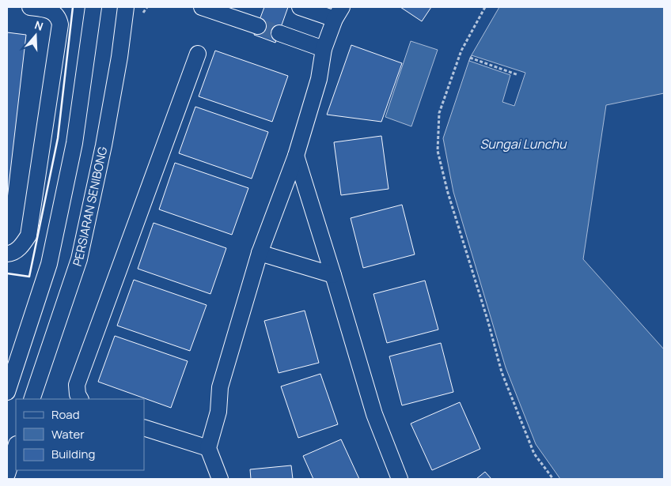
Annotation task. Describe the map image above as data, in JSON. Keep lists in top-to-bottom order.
{
  "streets": {
    "street": ["PERSIARAN SENIBONG"]
  },
  "water": ["Sungai Lunchu"],
  "legend": ["Road", "Water", "Building"],
  "north": "top"
}
